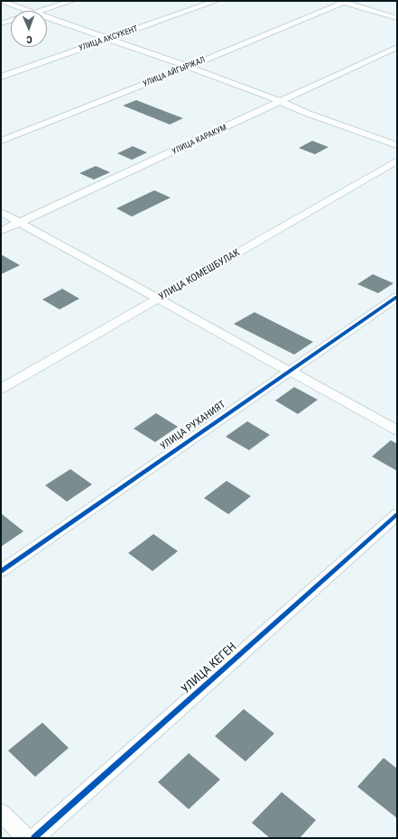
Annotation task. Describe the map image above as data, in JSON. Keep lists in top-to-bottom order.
{
  "streets": {
    "street": [
      "УЛИЦА АКСУКЕНТ",
      "УЛИЦА АЙГЫРЖАЛ",
      "УЛИЦА КАРАКУМ",
      "УЛИЦА КОМЕШБУЛАК",
      "УЛИЦА РУХАНИЯТ",
      "УЛИЦА КЕГЕН"
    ]
  },
  "north": "bottom"
}
